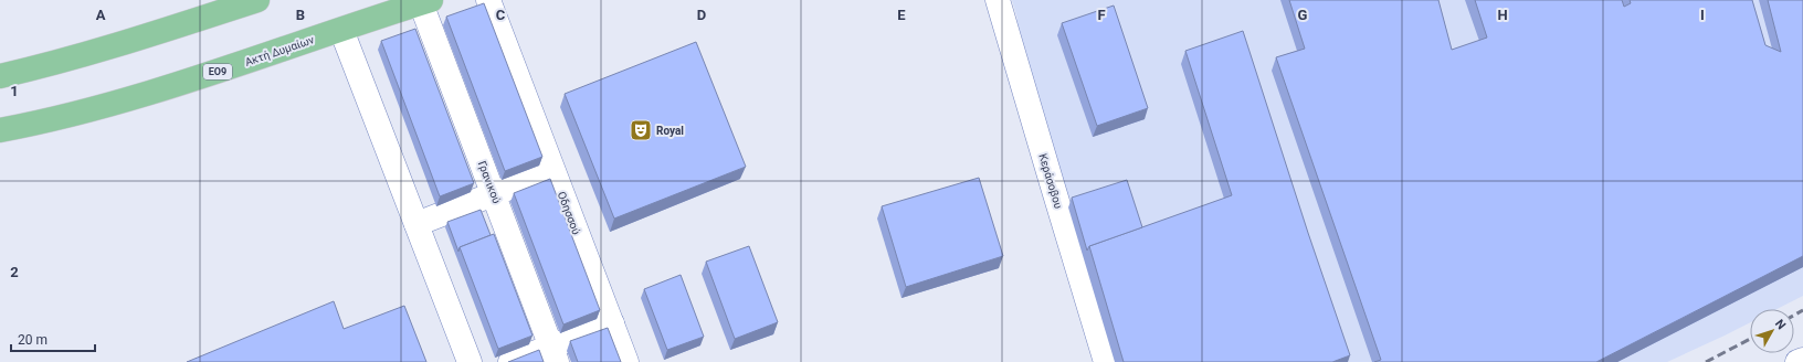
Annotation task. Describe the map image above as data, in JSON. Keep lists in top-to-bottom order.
{
  "streets": {
    "main road": ["Ακτή Δυμαίων", "ΕΟ9"],
    "street": ["Κεράσοβου", "Γρανικού", "Οδησσού"]
  },
  "crossings": [
    ["Ακτή Δυμαίων", "Γρανικού"]
  ],
  "places": {
    "theatre": ["Royal"]
  },
  "scale_bar": "20 m",
  "north": "top right",
  "grid": {
    "columns": [
      "A",
      "B",
      "C",
      "D",
      "E",
      "F",
      "G",
      "H",
      "I"
    ],
    "rows": ["1", "2"]
  }
}
